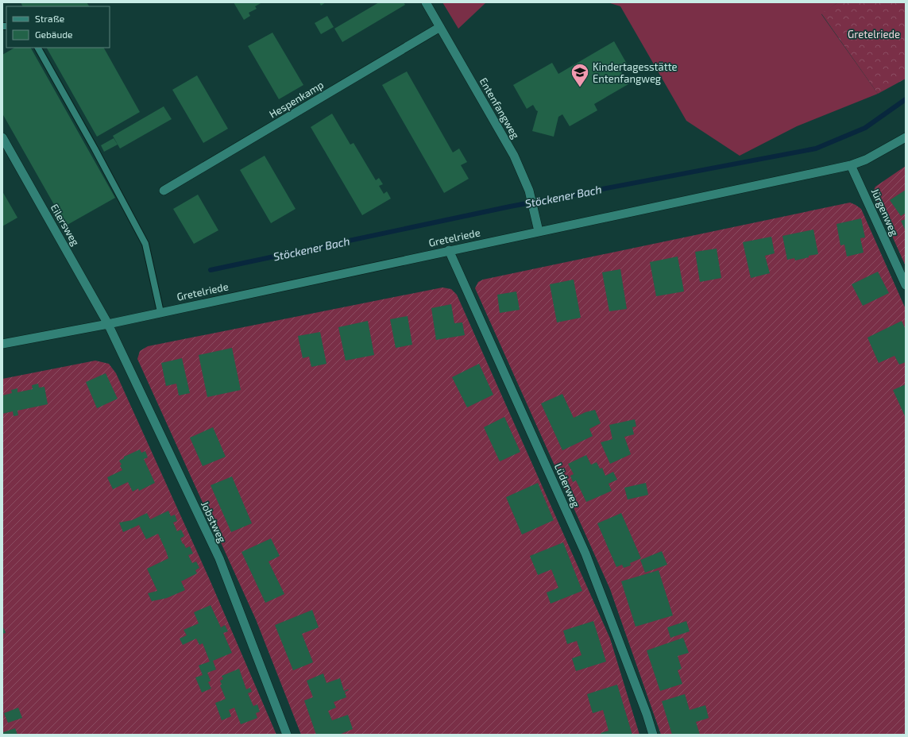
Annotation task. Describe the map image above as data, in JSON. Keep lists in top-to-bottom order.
{
  "streets": {
    "street": [
      "Hespenkamp",
      "Entenfangweg",
      "Jürgenweg",
      "Eilersweg",
      "Gretelriede",
      "Lüderweg",
      "Jobstweg"
    ]
  },
  "crossings": [
    ["Hespenkamp", "Entenfangweg"],
    ["Entenfangweg", "Gretelriede"],
    ["Jürgenweg", "Gretelriede"],
    ["Eilersweg", "Gretelriede"],
    ["Eilersweg", "Jobstweg"],
    ["Gretelriede", "Lüderweg"],
    ["Gretelriede", "Jobstweg"]
  ],
  "water": ["Stöckener Bach"],
  "parks": ["Gretelriede"],
  "places": {
    "school or university": ["Kindertagesstätte Entenfangweg"]
  },
  "legend": ["Straße", "Gebäude"]
}
